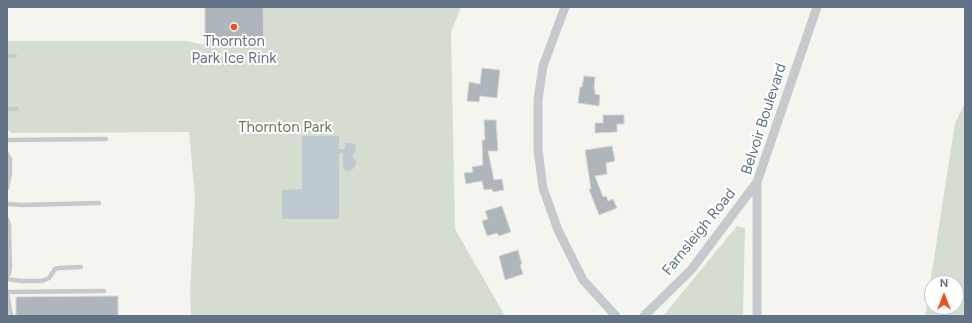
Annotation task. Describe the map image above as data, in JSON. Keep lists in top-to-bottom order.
{
  "streets": {
    "street": ["Belvoir Boulevard", "Farnsleigh Road"]
  },
  "crossings": [
    ["Belvoir Boulevard", "Farnsleigh Road"]
  ],
  "parks": ["Thornton Park"],
  "places": ["Thornton Park Ice Rink"],
  "north": "top"
}
